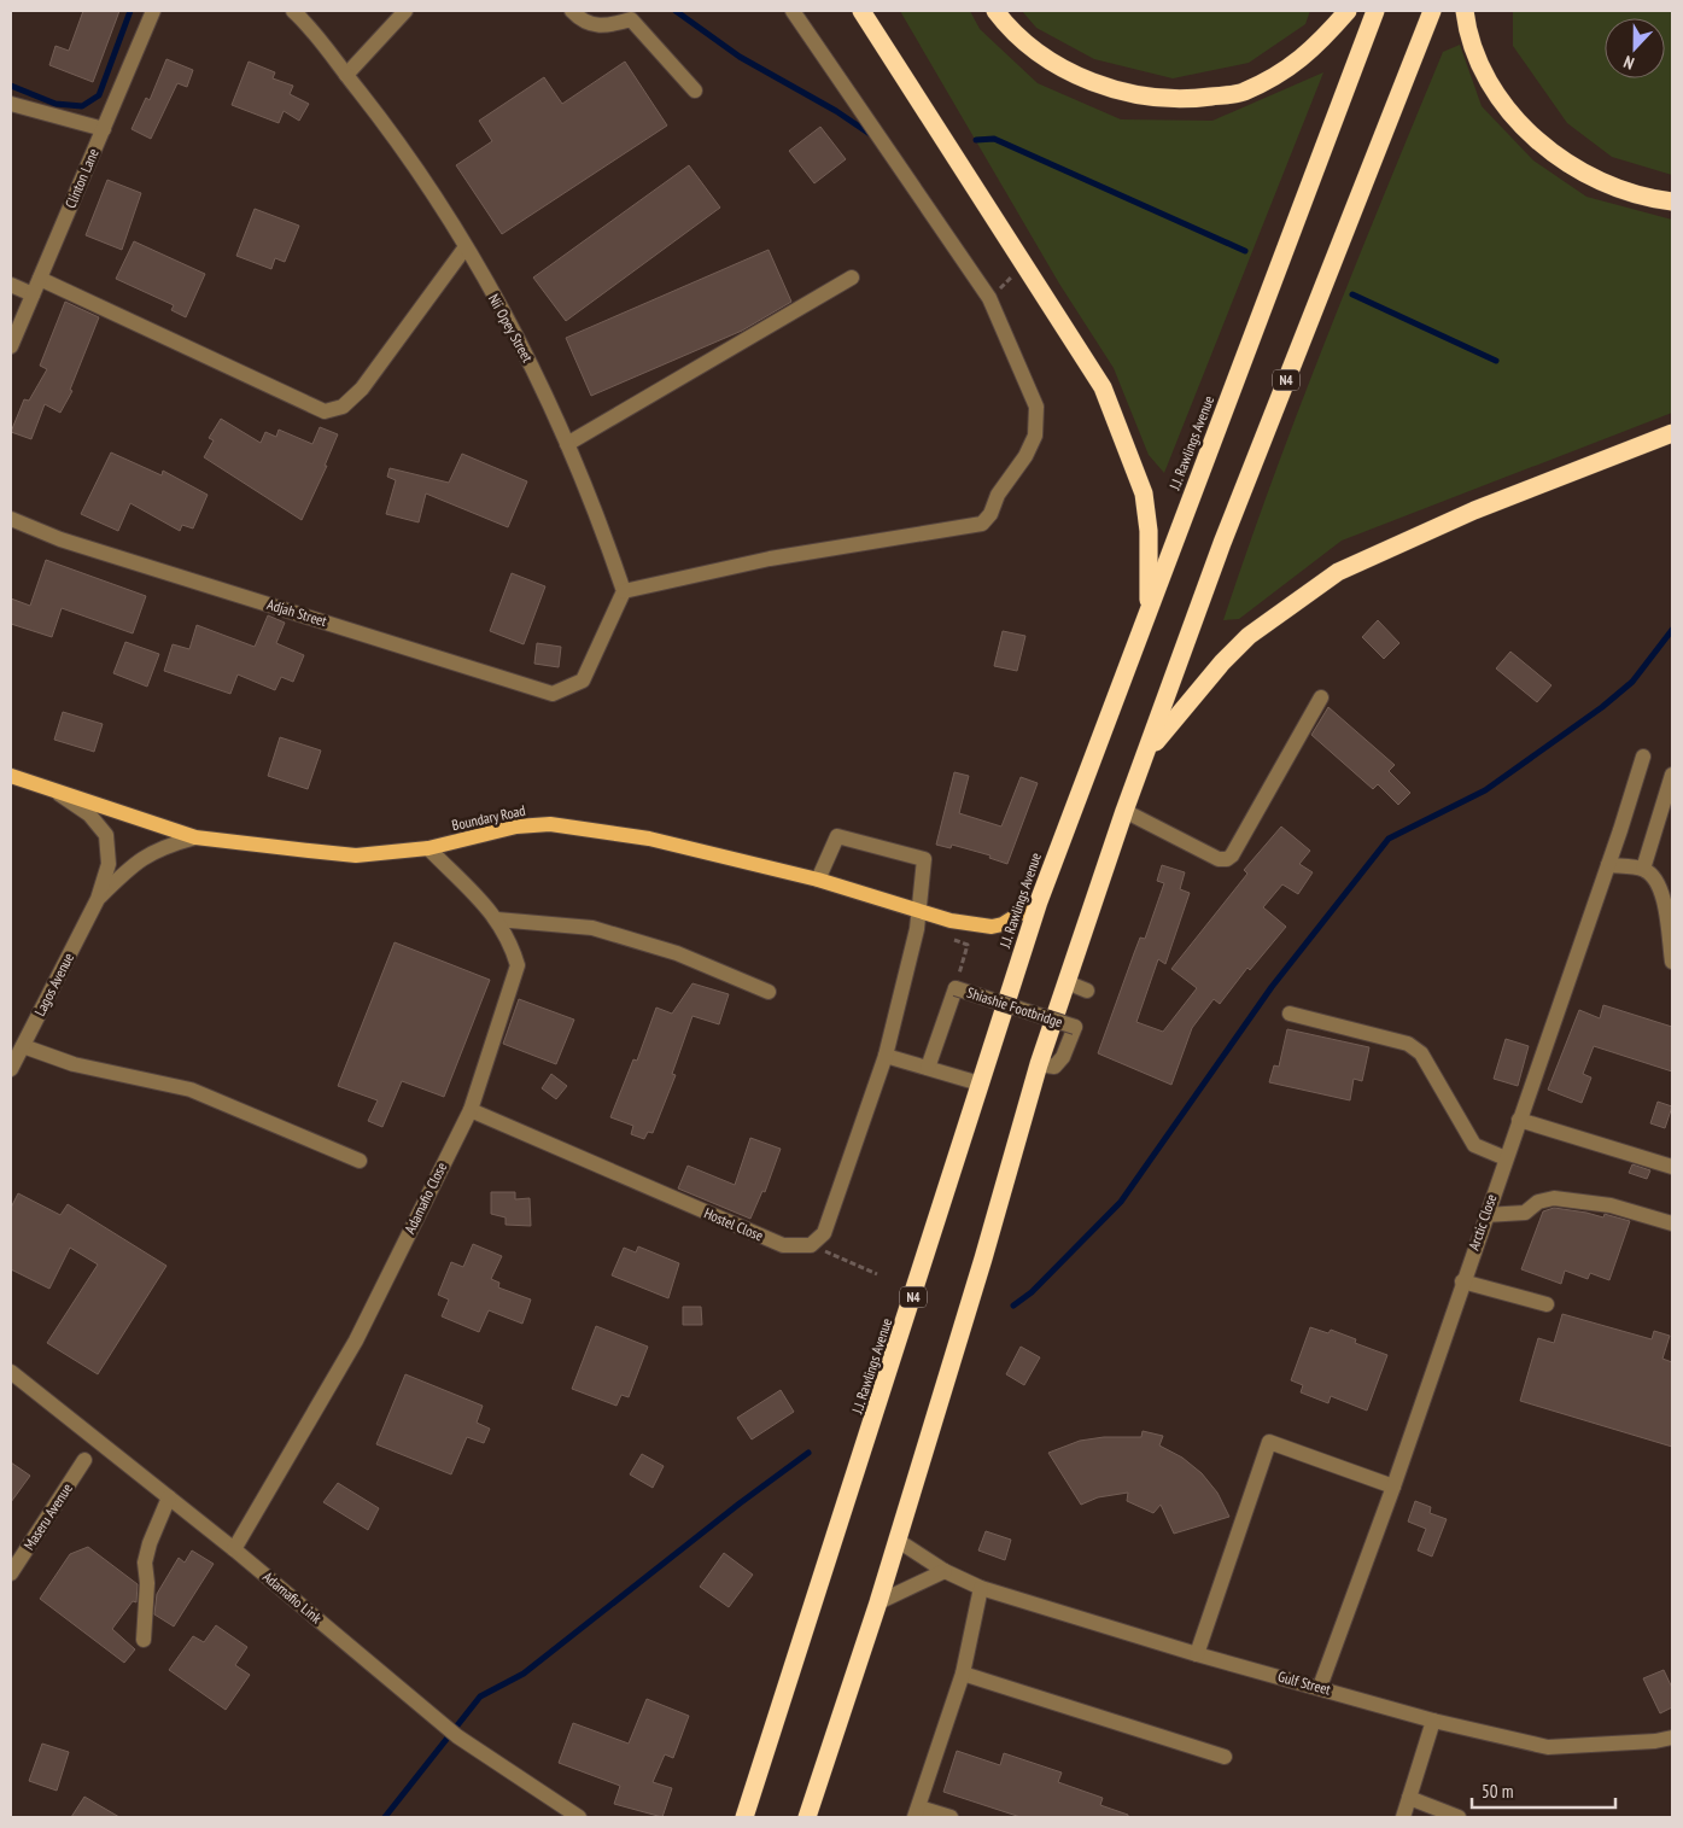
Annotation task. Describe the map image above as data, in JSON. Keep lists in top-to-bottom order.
{
  "streets": {
    "highway": ["N4", "J.J. Rawlings Avenue"],
    "main road": ["Boundary Road"],
    "street": [
      "Clinton Lane",
      "Nii Opey Street",
      "Adjah Street",
      "Lagos Avenue",
      "Shiashie Footbridge",
      "Adamafio Close",
      "Arctic Close",
      "Hostel Close",
      "Maseru Avenue",
      "Adamafio Link",
      "Gulf Street"
    ]
  },
  "crossings": [
    ["Nii Opey Street", "Adjah Street"],
    ["N4", "Shiashie Footbridge"],
    ["N4", "Gulf Street"],
    ["J.J. Rawlings Avenue", "Boundary Road"],
    ["Boundary Road", "Lagos Avenue"],
    ["Boundary Road", "Adamafio Close"],
    ["Adamafio Close", "Hostel Close"],
    ["Adamafio Close", "Adamafio Link"],
    ["Arctic Close", "Gulf Street"]
  ],
  "scale_bar": "50 m",
  "north": "bottom"
}
